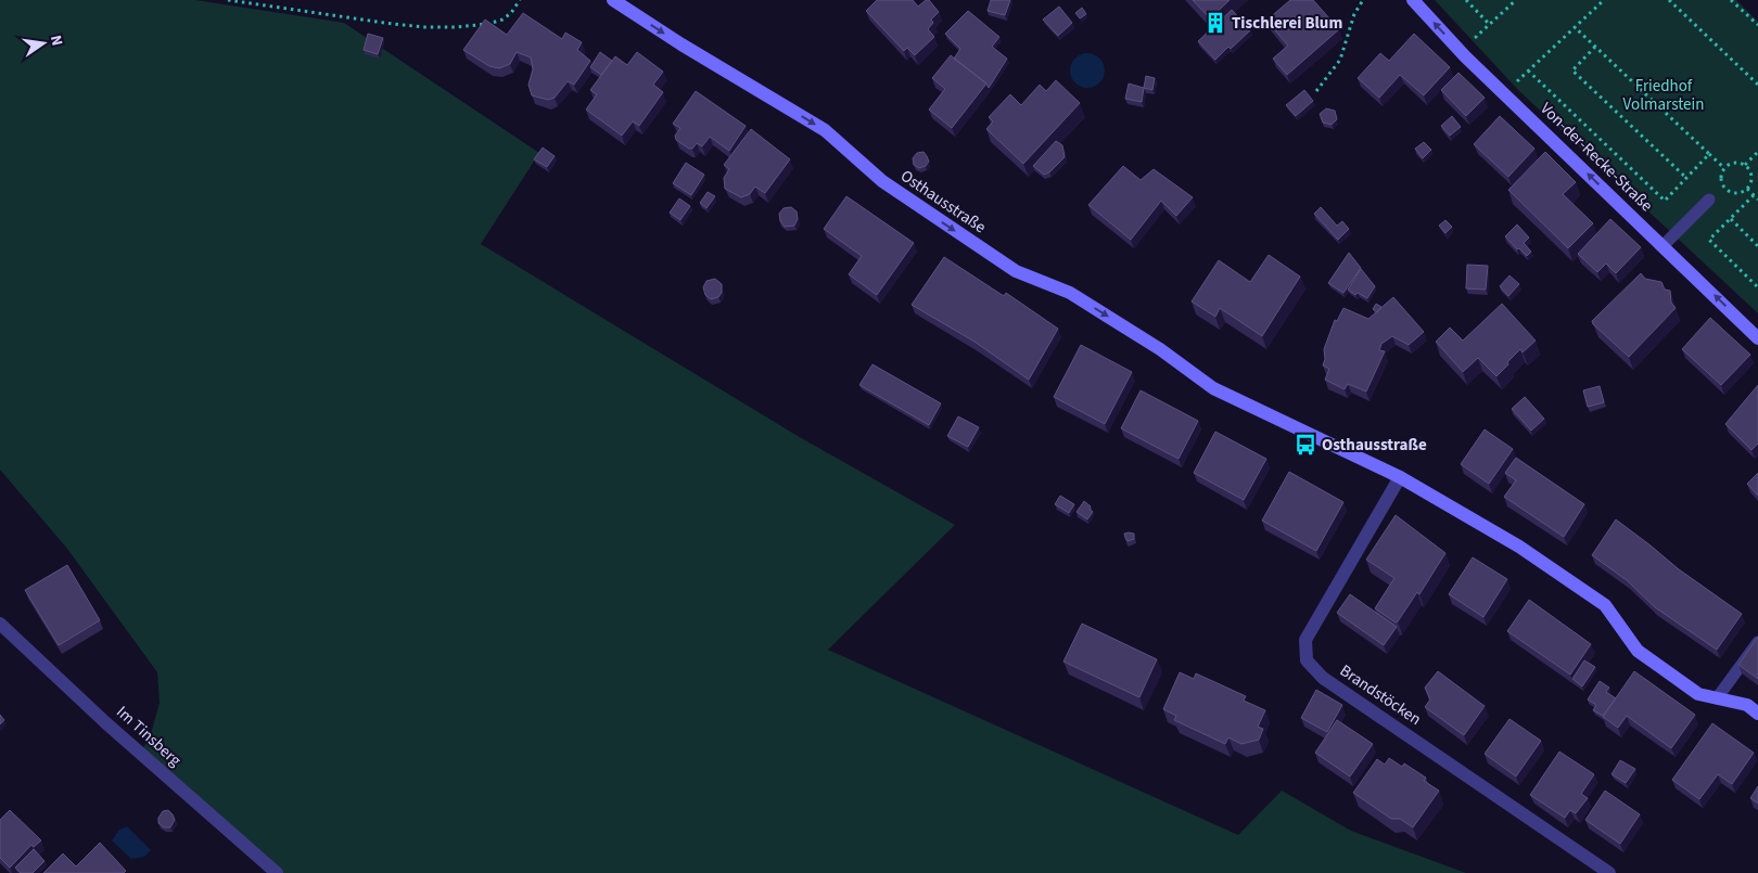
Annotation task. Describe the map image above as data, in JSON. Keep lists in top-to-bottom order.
{
  "streets": {
    "street": [
      "Von-der-Recke-Straße",
      "Osthausstraße",
      "Brandstöcken",
      "Im Tinsberg"
    ]
  },
  "crossings": [
    ["Osthausstraße", "Brandstöcken"]
  ],
  "one_way": ["Von-der-Recke-Straße", "Osthausstraße"],
  "parks": ["Friedhof Volmarstein"],
  "places": {
    "building": ["Tischlerei Blum"],
    "bus stop": ["Osthausstraße"]
  },
  "north": "right"
}
